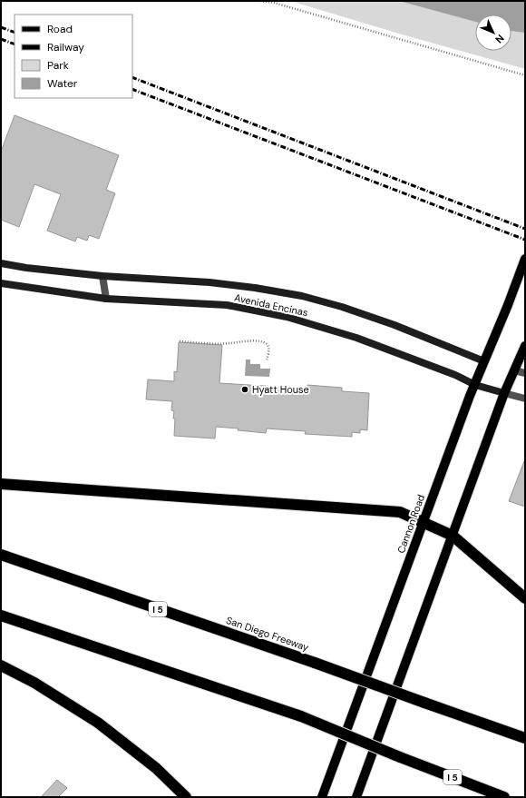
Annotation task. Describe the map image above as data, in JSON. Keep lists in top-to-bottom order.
{
  "streets": {
    "highway": ["I 5", "San Diego Freeway"],
    "main road": ["Cannon Road"],
    "street": ["Avenida Encinas"]
  },
  "crossings": [
    ["Avenida Encinas", "Cannon Road"]
  ],
  "places": ["Hyatt House"],
  "legend": [
    "Road",
    "Railway",
    "Park",
    "Water"
  ],
  "north": "bottom right"
}
